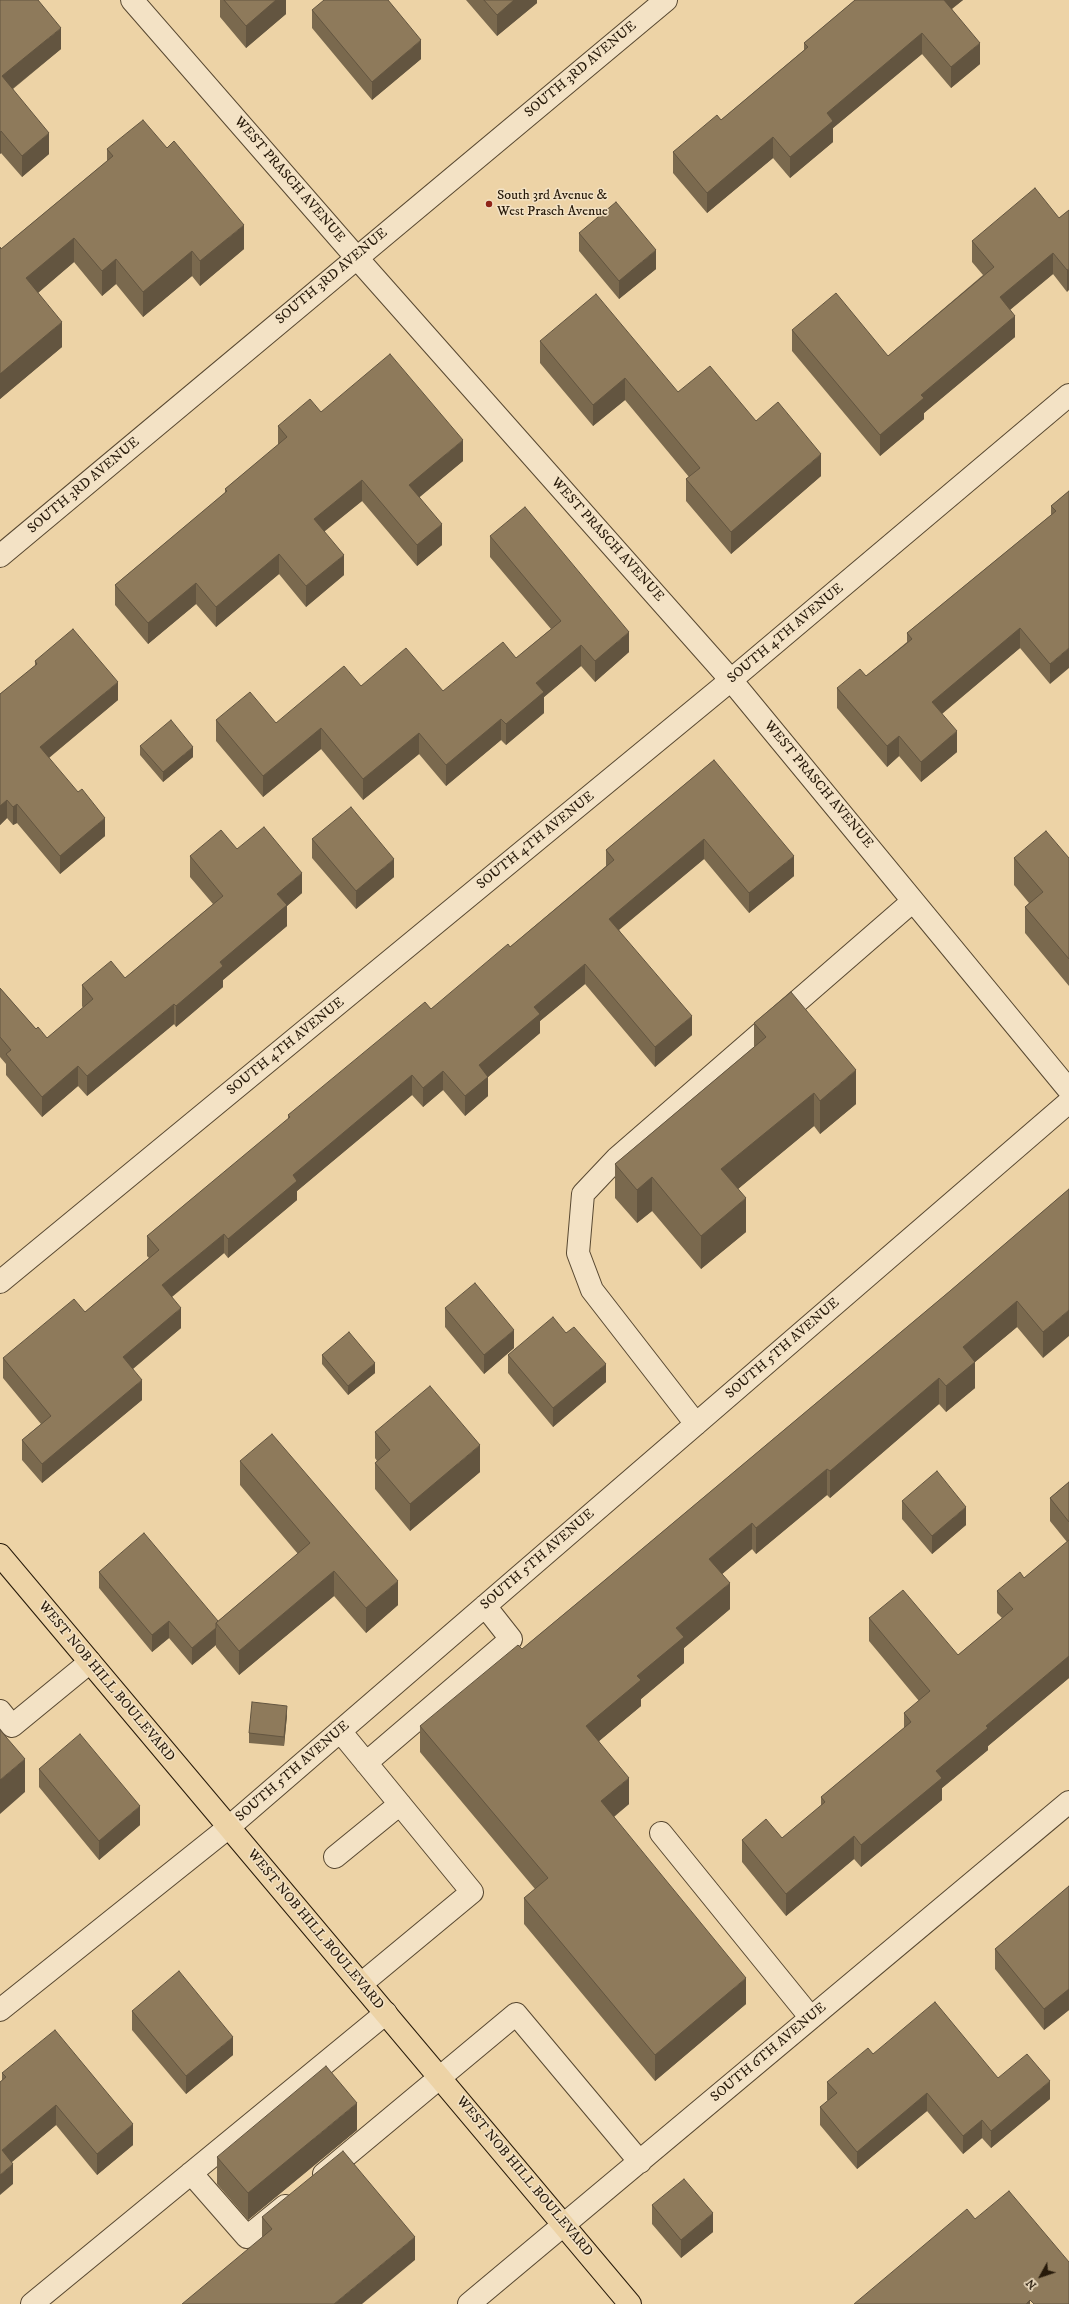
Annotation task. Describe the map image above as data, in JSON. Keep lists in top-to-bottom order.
{
  "streets": {
    "main road": ["WEST NOB HILL BOULEVARD"],
    "street": [
      "SOUTH 3RD AVENUE",
      "WEST PRASCH AVENUE",
      "SOUTH 4TH AVENUE",
      "SOUTH 5TH AVENUE",
      "SOUTH 6TH AVENUE"
    ]
  },
  "crossings": [
    ["SOUTH 3RD AVENUE", "WEST PRASCH AVENUE"],
    ["WEST PRASCH AVENUE", "SOUTH 4TH AVENUE"],
    ["SOUTH 5TH AVENUE", "WEST NOB HILL BOULEVARD"],
    ["WEST NOB HILL BOULEVARD", "SOUTH 6TH AVENUE"]
  ],
  "places": ["South 3rd Avenue & West Prasch Avenue"],
  "north": "bottom left"
}
